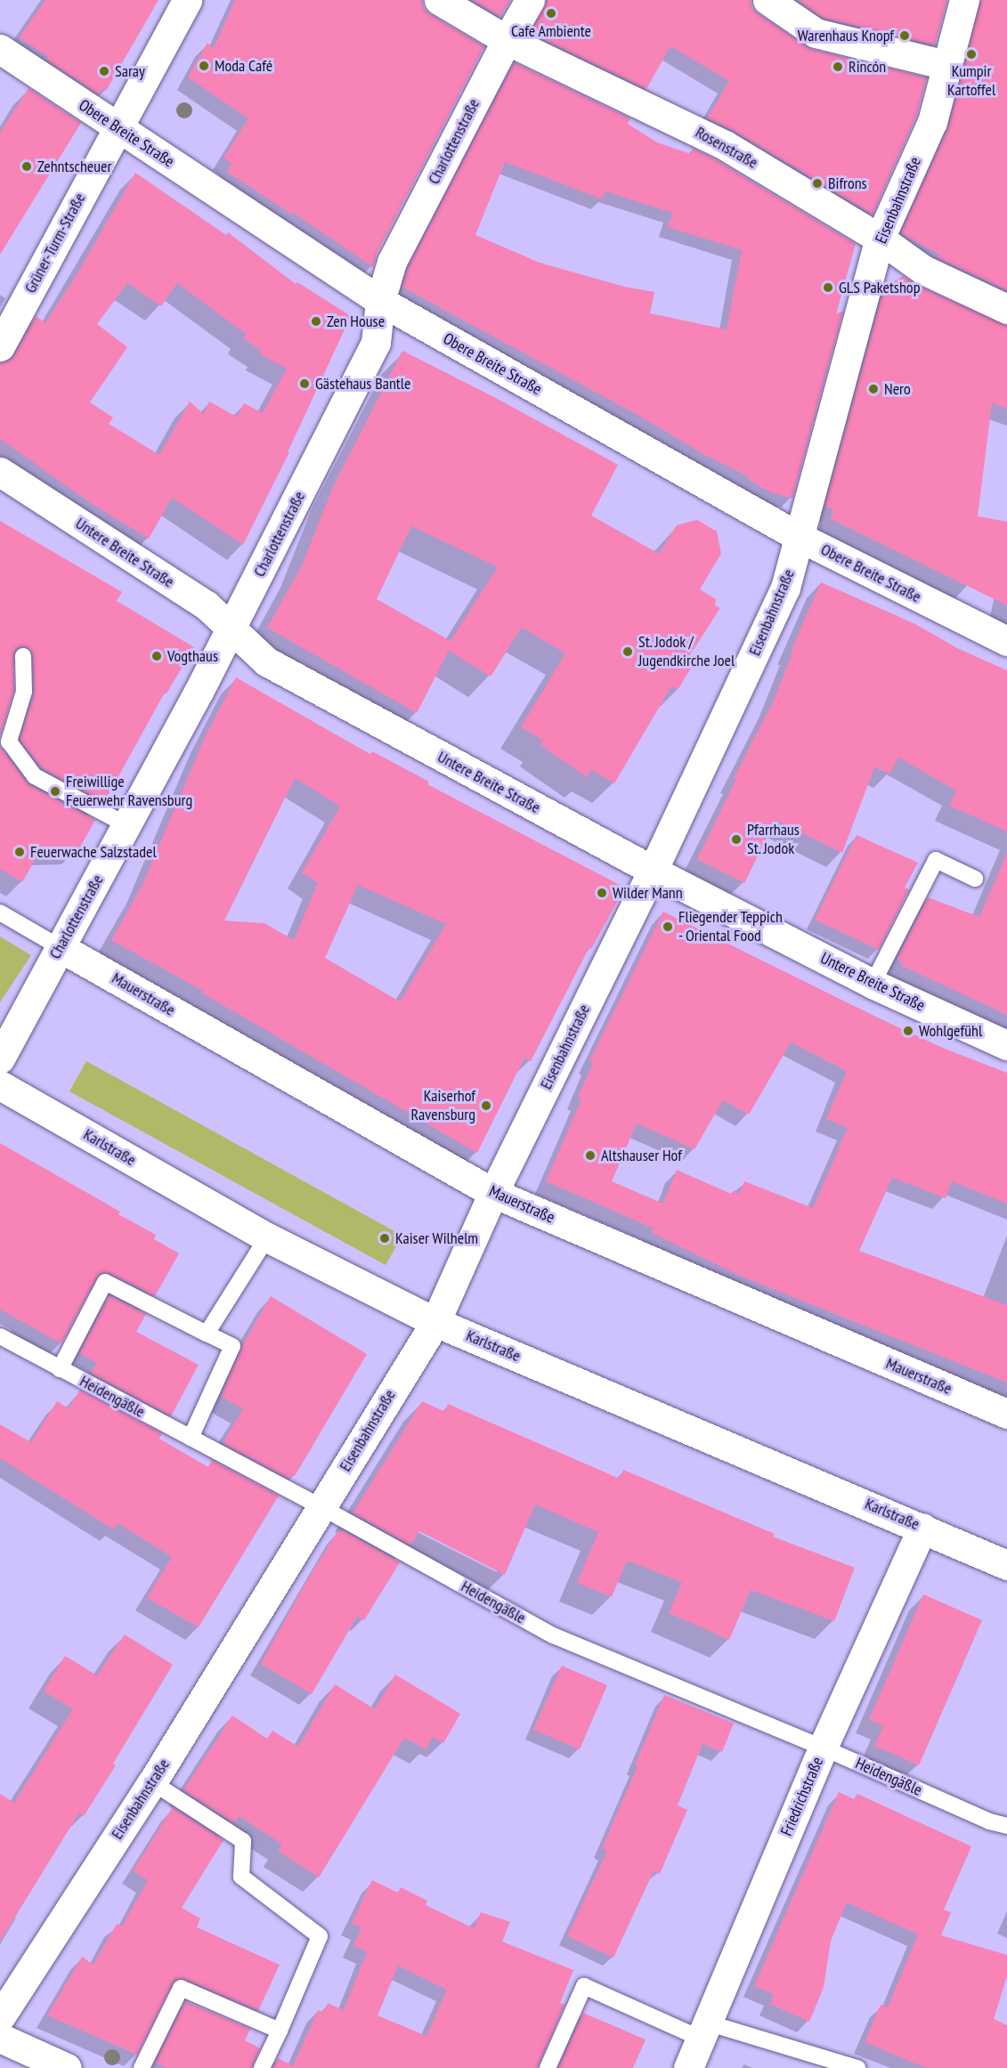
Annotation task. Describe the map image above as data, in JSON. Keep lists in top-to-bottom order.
{
  "streets": {
    "street": [
      "Obere Breite Straße",
      "Charlottenstraße",
      "Rosenstraße",
      "Eisenbahnstraße",
      "Grüner-Turm-Straße",
      "Untere Breite Straße",
      "Mauerstraße",
      "Karlstraße",
      "Friedrichstraße"
    ],
    "lane": ["Heidengäßle"]
  },
  "crossings": [
    ["Obere Breite Straße", "Charlottenstraße"],
    ["Obere Breite Straße", "Eisenbahnstraße"],
    ["Obere Breite Straße", "Grüner-Turm-Straße"],
    ["Charlottenstraße", "Rosenstraße"],
    ["Charlottenstraße", "Untere Breite Straße"],
    ["Charlottenstraße", "Mauerstraße"],
    ["Rosenstraße", "Eisenbahnstraße"],
    ["Eisenbahnstraße", "Untere Breite Straße"],
    ["Eisenbahnstraße", "Mauerstraße"],
    ["Eisenbahnstraße", "Karlstraße"],
    ["Eisenbahnstraße", "Heidengäßle"],
    ["Karlstraße", "Friedrichstraße"],
    ["Heidengäßle", "Friedrichstraße"]
  ],
  "places": [
    "Cafe Ambiente",
    "Warenhaus Knopf",
    "Kumpir Kartoffel",
    "Moda Café",
    "Rincón",
    "Saray",
    "Zehntscheuer",
    "Bifrons",
    "GLS Paketshop",
    "Zen House",
    "Gästehaus Bantle",
    "Nero",
    "St. Jodok / Jugendkirche Joel",
    "Vogthaus",
    "Freiwillige Feuerwehr Ravensburg",
    "Pfarrhaus St. Jodok",
    "Feuerwache Salzstadel",
    "Wilder Mann",
    "Fliegender Teppich - Oriental Food",
    "Wohlgefühl",
    "Kaiserhof Ravensburg",
    "Altshauser Hof",
    "Kaiser Wilhelm"
  ]
}
